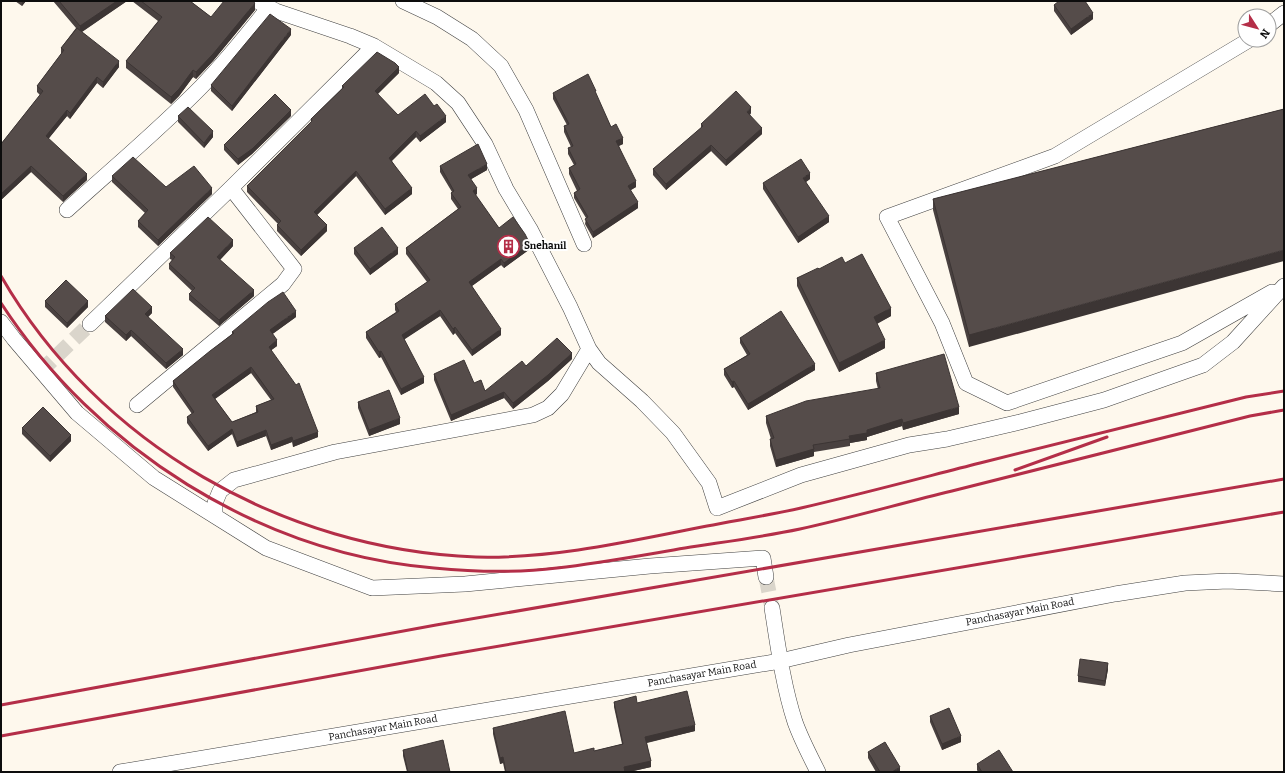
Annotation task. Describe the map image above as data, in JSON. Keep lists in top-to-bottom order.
{
  "streets": {
    "street": ["Panchasayar Main Road"]
  },
  "places": {
    "building": ["Snehanil"]
  },
  "north": "bottom right"
}
